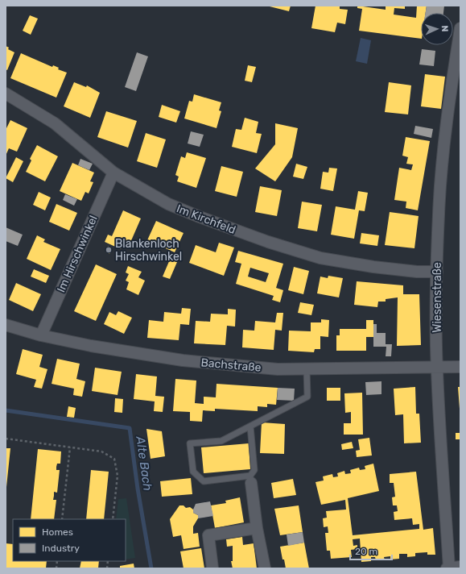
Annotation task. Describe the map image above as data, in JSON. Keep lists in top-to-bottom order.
{
  "streets": {
    "street": [
      "Im Kirchfeld",
      "Im Hirschwinkel",
      "Wiesenstraße",
      "Bachstraße"
    ]
  },
  "crossings": [
    ["Im Kirchfeld", "Im Hirschwinkel"],
    ["Im Kirchfeld", "Wiesenstraße"],
    ["Im Hirschwinkel", "Bachstraße"],
    ["Wiesenstraße", "Bachstraße"]
  ],
  "water": ["Alte Bach"],
  "places": ["Blankenloch Hirschwinkel"],
  "legend": ["Homes", "Industry"],
  "scale_bar": "20 m",
  "north": "right"
}
